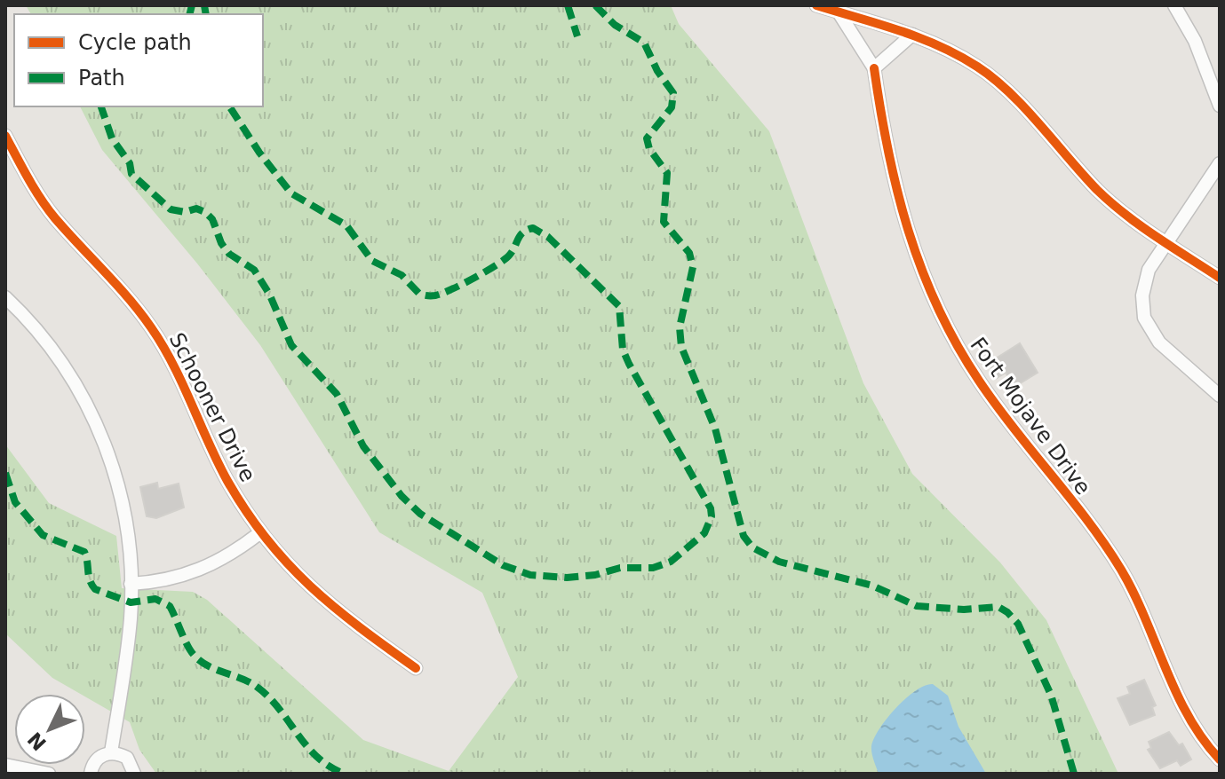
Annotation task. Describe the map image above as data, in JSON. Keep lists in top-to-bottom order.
{
  "streets": {
    "street": ["Schooner Drive", "Fort Mojave Drive"]
  },
  "legend": ["Cycle path", "Path"],
  "north": "bottom left"
}
